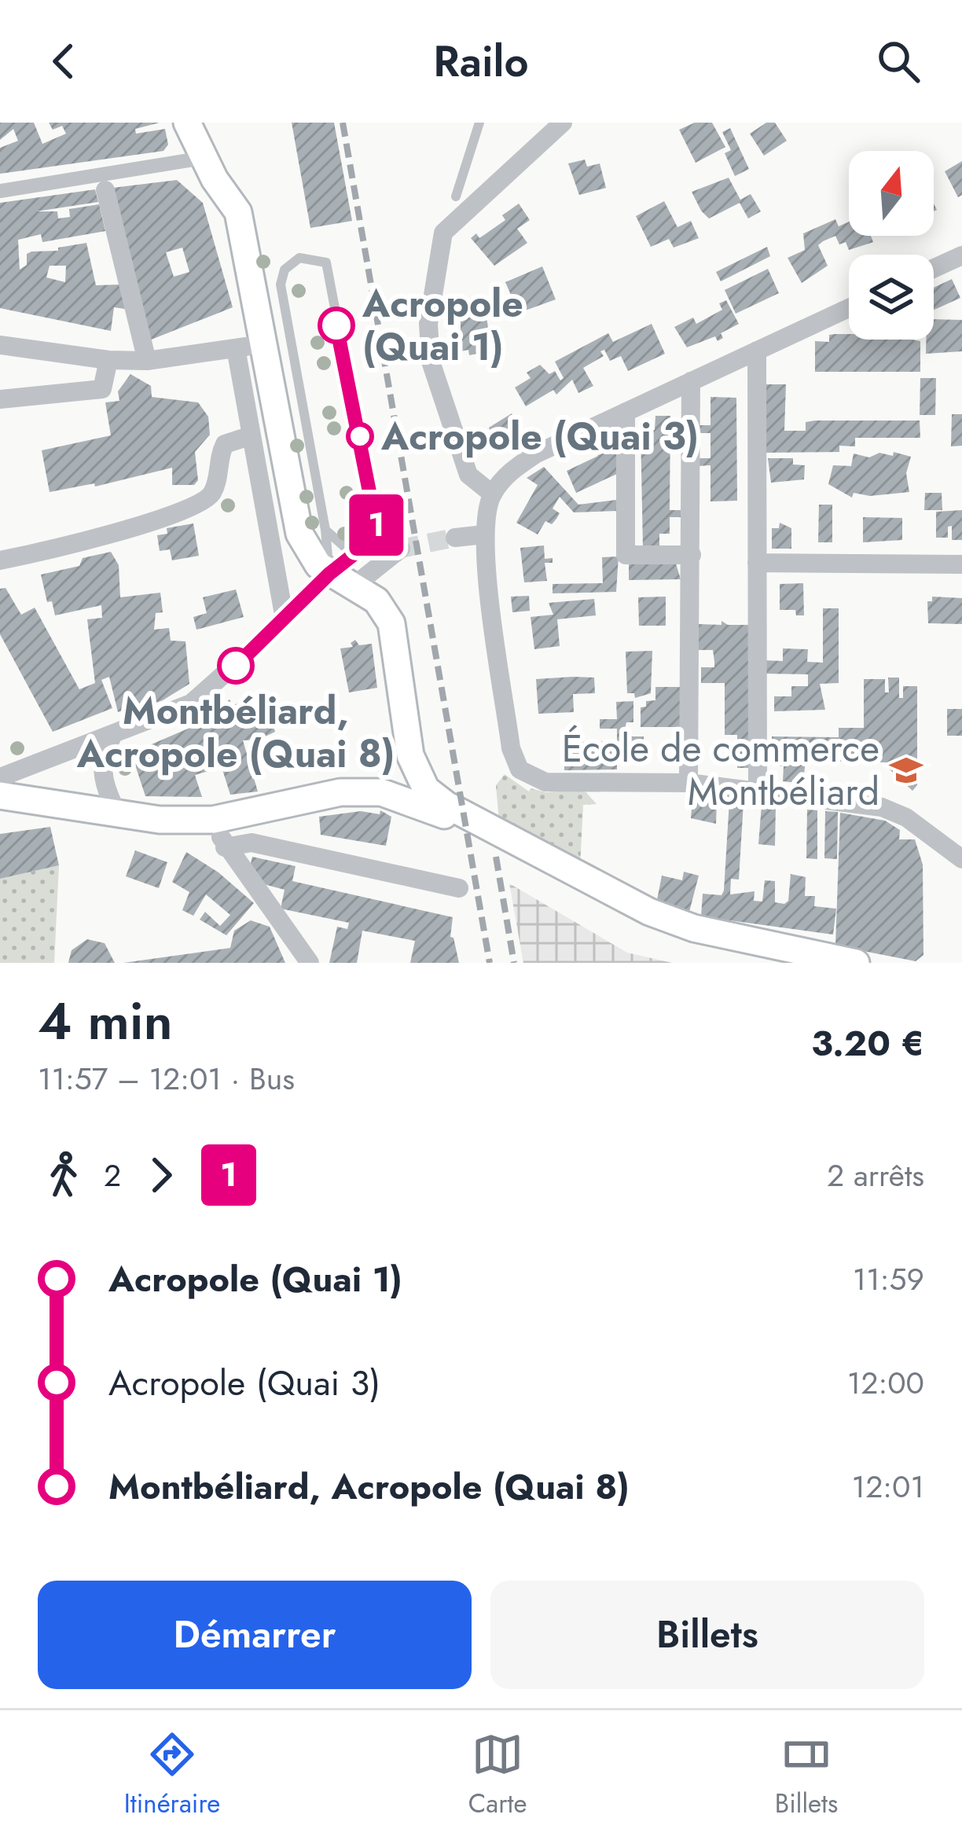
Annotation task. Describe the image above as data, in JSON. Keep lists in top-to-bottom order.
{
  "places": {
    "other": ["Acropole (Quai 1)", "Acropole (Quai 3)", "Montbéliard, Acropole (Quai 8)"],
    "school or university": ["École de commerce Montbéliard"]
  },
  "lines": ["bus line 1"],
  "north": "top",
  "page": {
    "header": "Railo",
    "on_map": "1",
    "heading": ["4 min", "11:57 – 12:01 · Bus", "3.20 €"],
    "legs": ["2", "1", "2 arrêts"],
    "list": [
      {
        "name": "Acropole (Quai 1)",
        "value": "11:59"
      },
      {
        "name": "Acropole (Quai 3)",
        "value": "12:00"
      },
      {
        "name": "Montbéliard, Acropole (Quai 8)",
        "value": "12:01"
      }
    ],
    "buttons": ["Démarrer", "Billets"],
    "tabs": ["Itinéraire", "Carte", "Billets"]
  }
}
